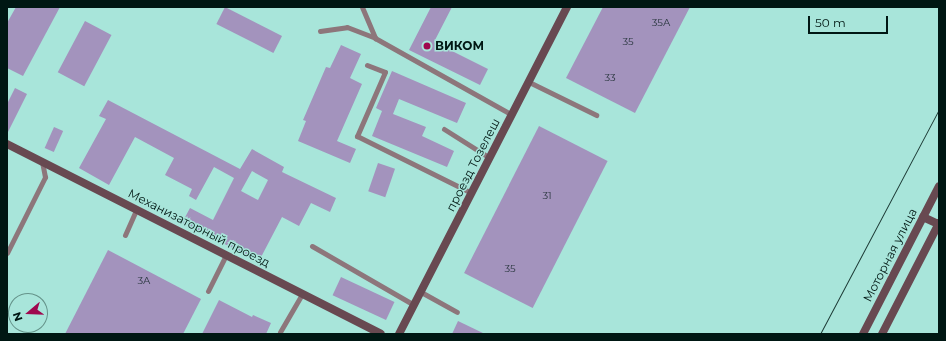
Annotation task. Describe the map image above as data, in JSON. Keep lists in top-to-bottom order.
{
  "streets": {
    "street": ["проезд Тозелеш", "Механизаторный проезд", "Моторная улица"]
  },
  "places": ["ВИКОМ"],
  "house_numbers": [
    "35А",
    "35",
    "33",
    "31",
    "35",
    "3А"
  ],
  "scale_bar": "50 m",
  "north": "left"
}
